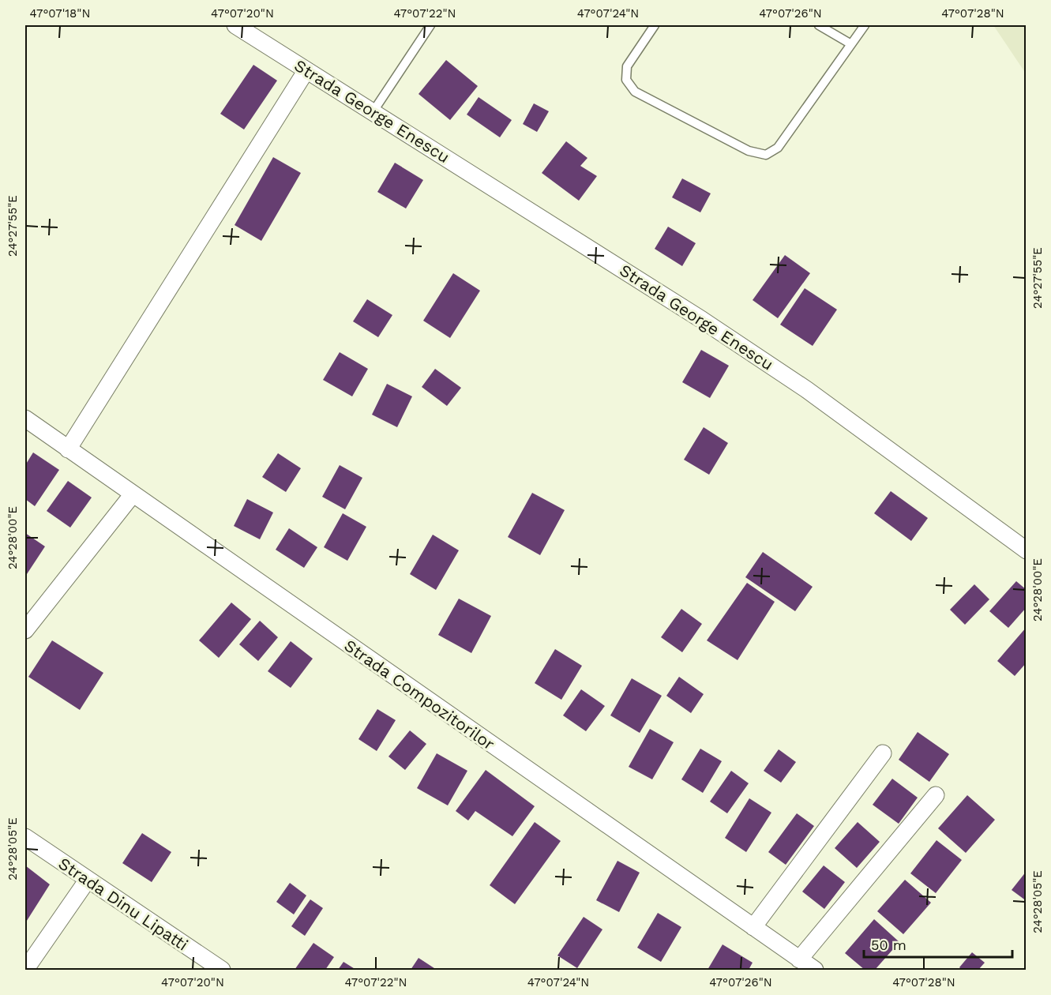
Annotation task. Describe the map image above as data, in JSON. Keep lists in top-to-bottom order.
{
  "streets": {
    "street": ["Strada George Enescu", "Strada Compozitorilor", "Strada Dinu Lipatti"]
  },
  "scale_bar": "50 m",
  "coordinates": [
    "47°07'18\"N",
    "47°07'20\"N",
    "47°07'22\"N",
    "47°07'24\"N",
    "47°07'26\"N",
    "47°07'28\"N",
    "24°27'55\"E",
    "24°28'00\"E",
    "24°28'05\"E"
  ]
}
